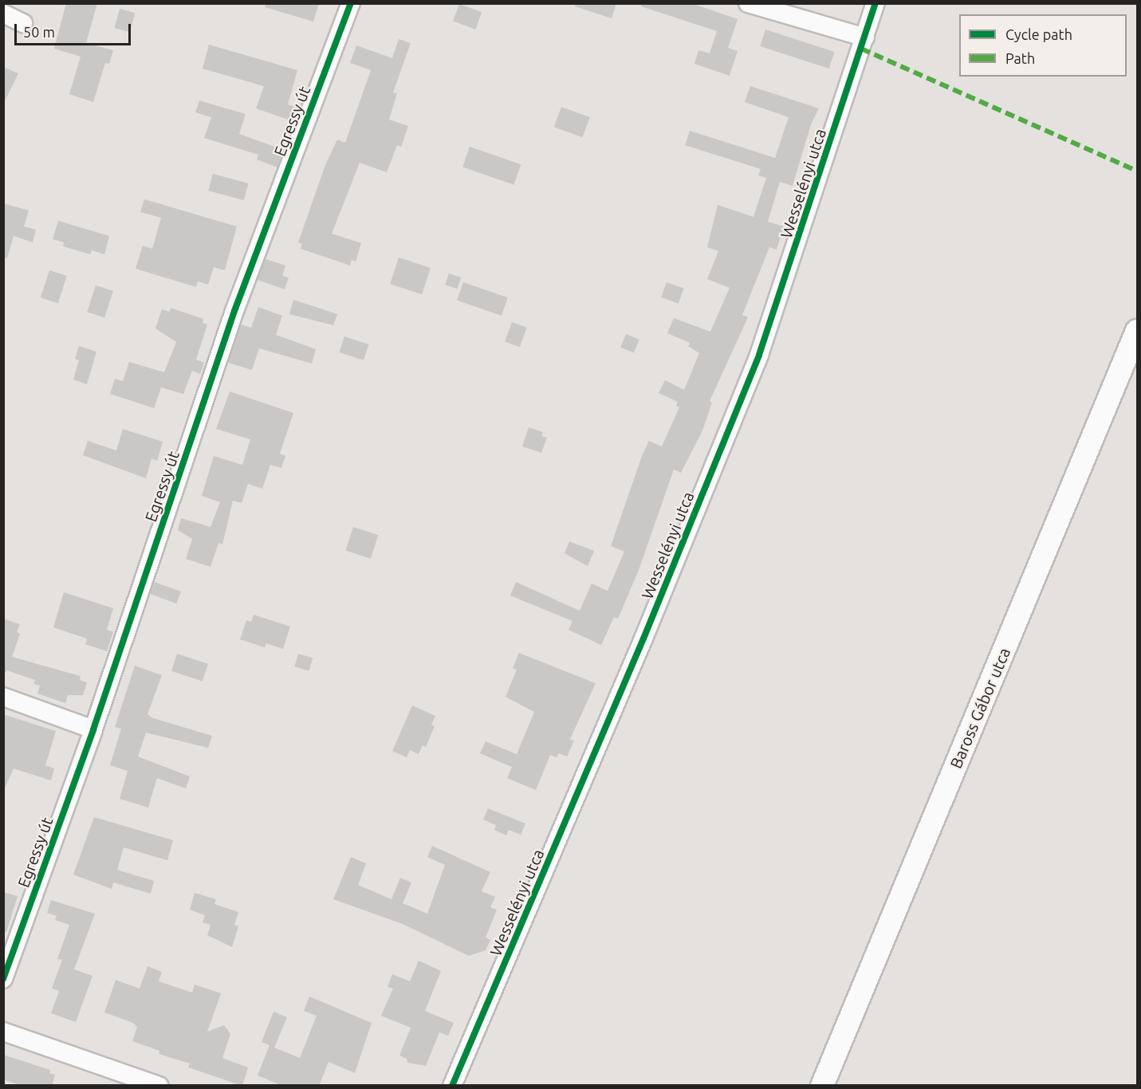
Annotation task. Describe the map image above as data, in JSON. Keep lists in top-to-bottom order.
{
  "streets": {
    "street": ["Egressy út", "Wesselényi utca", "Baross Gábor utca"]
  },
  "legend": ["Cycle path", "Path"],
  "scale_bar": "50 m"
}
